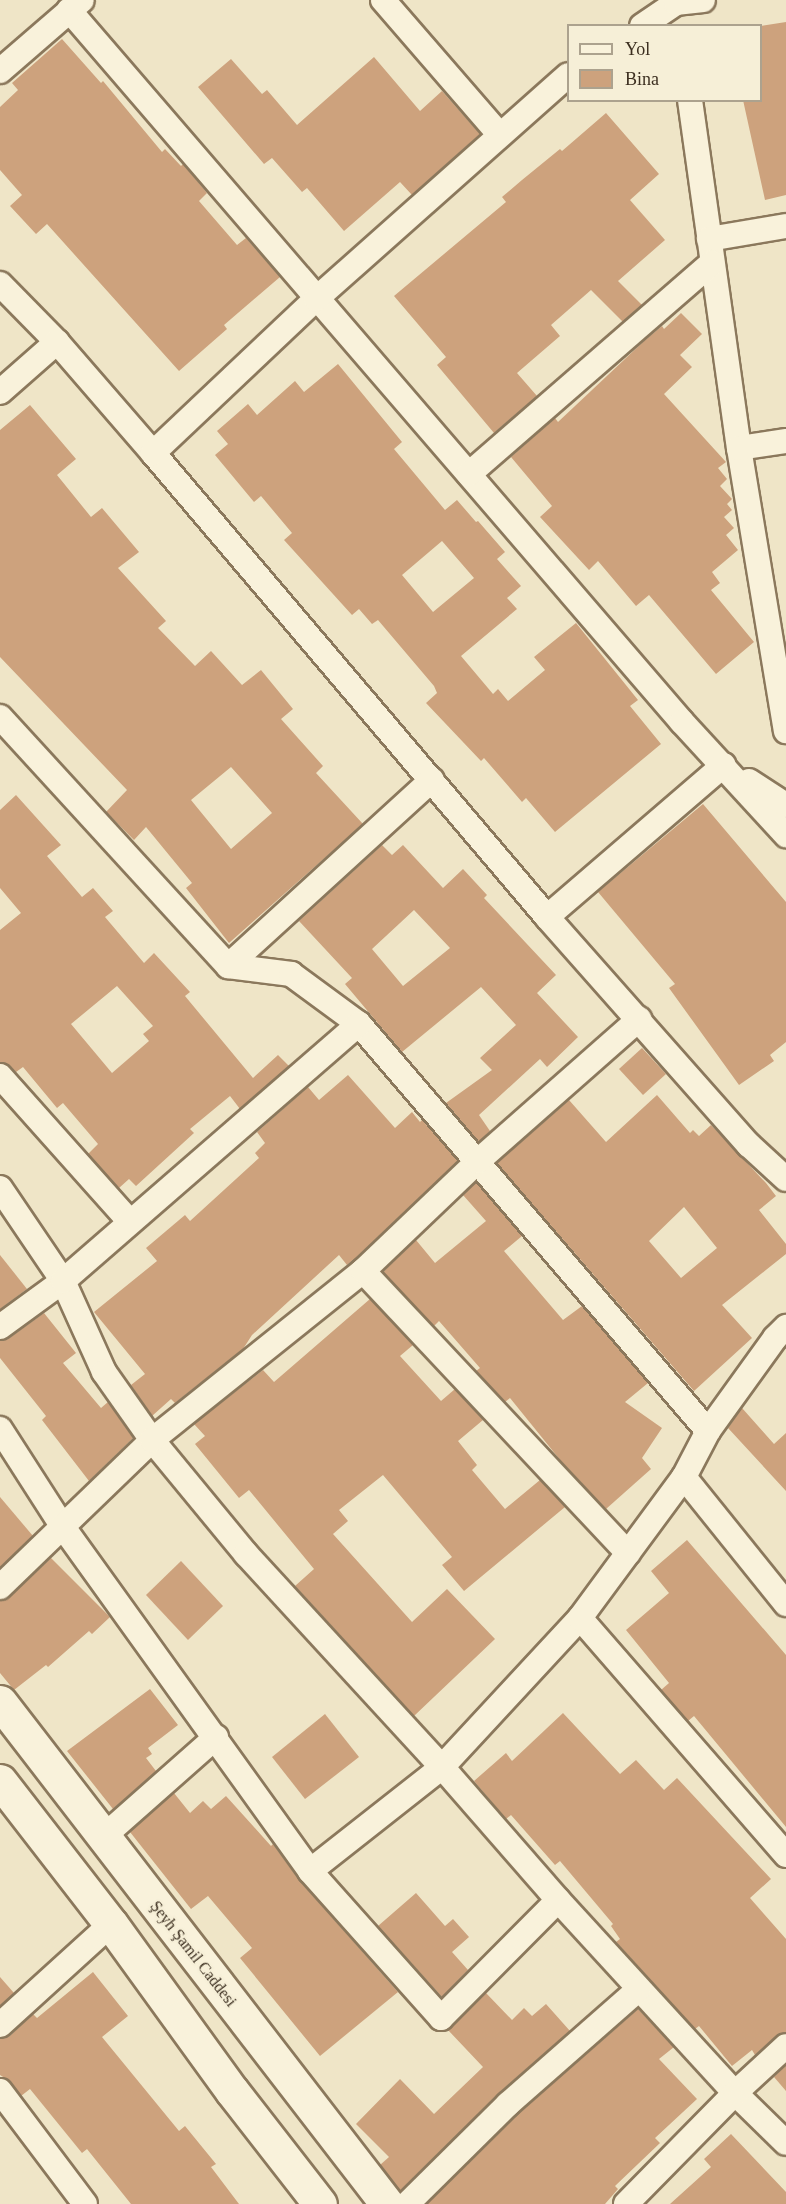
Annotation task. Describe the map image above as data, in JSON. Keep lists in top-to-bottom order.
{
  "streets": {
    "main road": ["Şeyh Şamil Caddesi"]
  },
  "legend": ["Yol", "Bina"]
}
